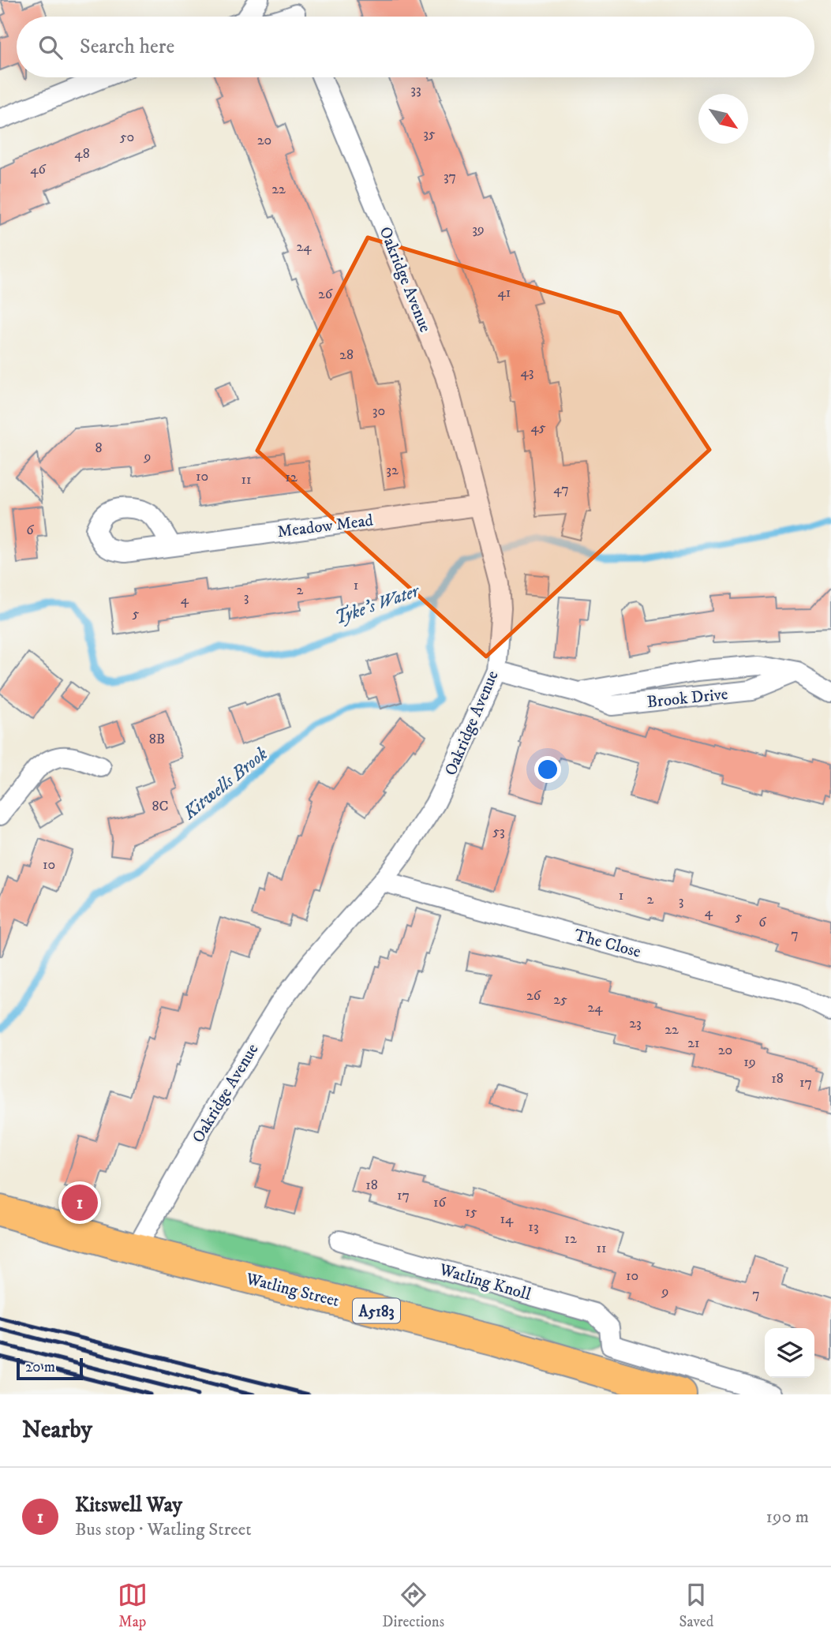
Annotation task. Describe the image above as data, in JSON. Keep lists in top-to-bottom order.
{
  "streets": {
    "main road": ["Watling Street", "A5183"],
    "street": [
      "Oakridge Avenue",
      "Meadow Mead",
      "Brook Drive",
      "The Close",
      "Watling Knoll"
    ]
  },
  "crossings": [
    ["Oakridge Avenue", "Meadow Mead"],
    ["Oakridge Avenue", "Brook Drive"],
    ["Oakridge Avenue", "The Close"],
    ["Oakridge Avenue", "Watling Street"],
    ["Watling Knoll", "Watling Street"]
  ],
  "water": ["Tyke's Water", "Kitwells Brook"],
  "house_numbers": [
    "33",
    "35",
    "50",
    "20",
    "48",
    "46",
    "37",
    "22",
    "39",
    "24",
    "41",
    "26",
    "28",
    "43",
    "30",
    "45",
    "8",
    "9",
    "32",
    "10",
    "12",
    "11",
    "47",
    "6",
    "1",
    "2",
    "3",
    "4",
    "5",
    "8B",
    "8C",
    "53",
    "10",
    "1",
    "2",
    "3",
    "4",
    "5",
    "6",
    "7",
    "26",
    "25",
    "24",
    "23",
    "22",
    "21",
    "20",
    "19",
    "18",
    "17",
    "18",
    "17",
    "16",
    "15",
    "14",
    "13",
    "12",
    "11",
    "10",
    "9",
    "7"
  ],
  "scale_bar": "20 m",
  "north": "bottom right",
  "page": {
    "search": "Search here",
    "pins": "1",
    "scale": "20 m",
    "heading": "Nearby",
    "list": [
      {
        "mark": "1",
        "name": "Kitswell Way",
        "note": "Bus stop · Watling Street",
        "value": "190 m"
      }
    ],
    "nav": ["Map", "Directions", "Saved"]
  }
}
